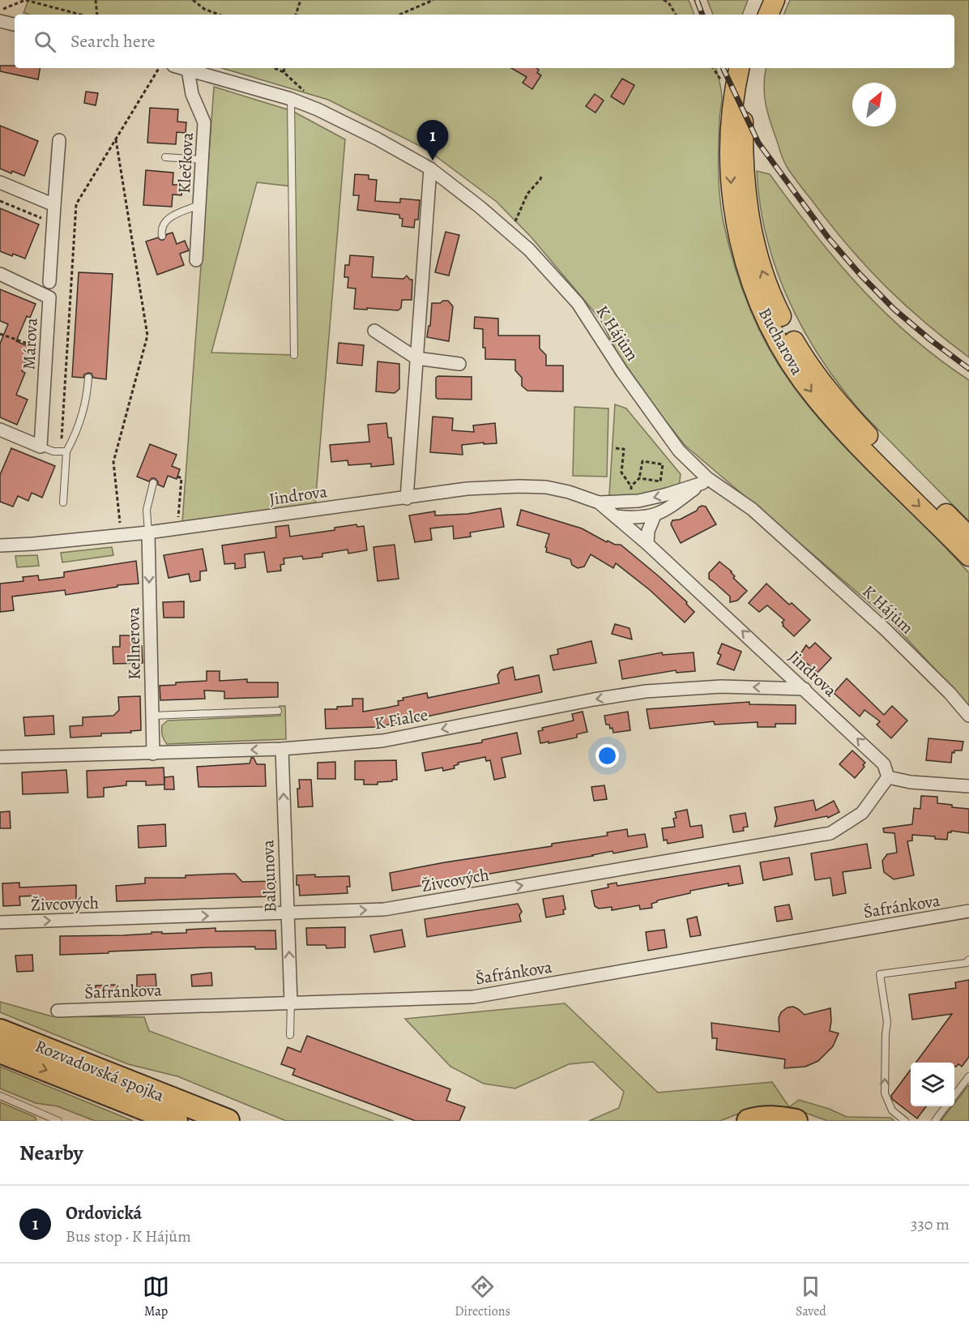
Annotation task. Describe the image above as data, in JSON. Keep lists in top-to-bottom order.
{
  "streets": {
    "highway": ["Rozvadovská spojka"],
    "main road": ["Bucharova"],
    "street": [
      "Klečkova",
      "K Hájům",
      "Márova",
      "Jindrova",
      "Kellnerova",
      "K Fialce",
      "Balounova",
      "Živcových",
      "Šafránkova"
    ]
  },
  "crossings": [
    ["Klečkova", "K Hájům"],
    ["K Hájům", "Jindrova"],
    ["Jindrova", "Kellnerova"],
    ["Jindrova", "K Fialce"],
    ["Jindrova", "Živcových"],
    ["Kellnerova", "K Fialce"],
    ["K Fialce", "Balounova"],
    ["Balounova", "Živcových"],
    ["Balounova", "Šafránkova"]
  ],
  "one_way": [
    "Jindrova",
    "Kellnerova",
    "K Fialce",
    "Balounova",
    "Živcových"
  ],
  "north": "top right",
  "page": {
    "search": "Search here",
    "pins": "1",
    "heading": "Nearby",
    "list": [
      {
        "mark": "1",
        "name": "Ordovická",
        "note": "Bus stop · K Hájům",
        "value": "330 m"
      }
    ],
    "nav": ["Map", "Directions", "Saved"]
  }
}
